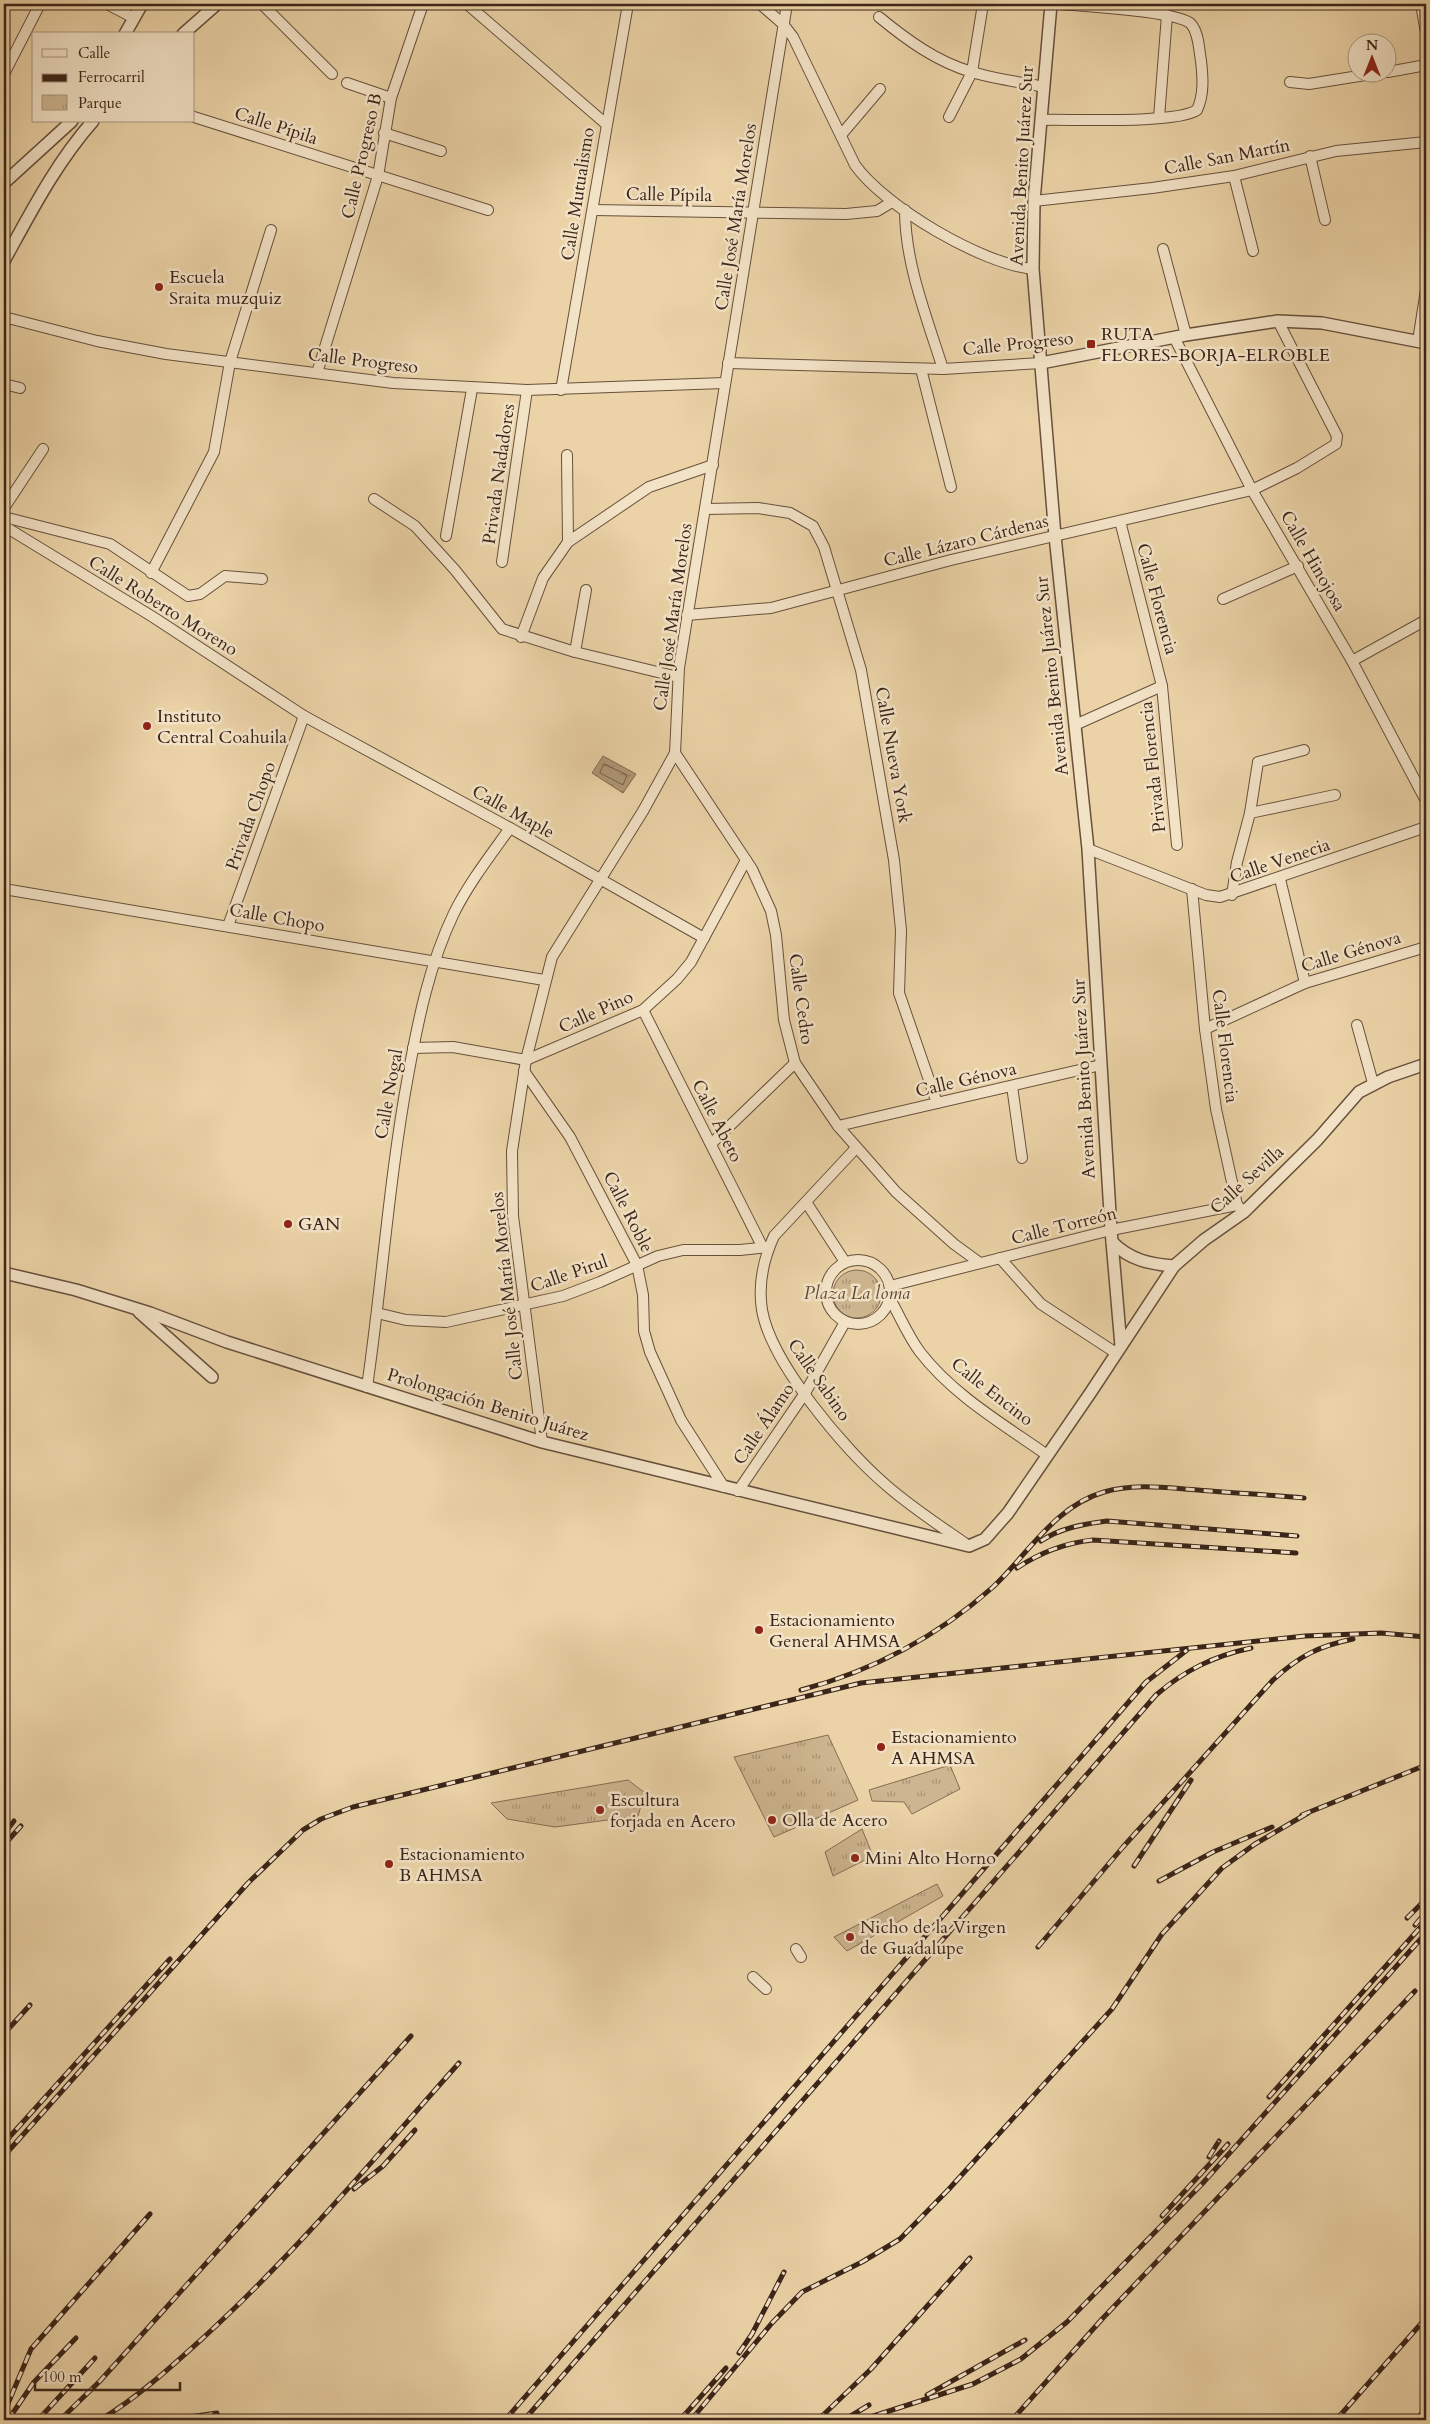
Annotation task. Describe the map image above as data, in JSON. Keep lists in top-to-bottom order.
{
  "streets": {
    "street": [
      "Calle Pípila",
      "Calle Progreso B",
      "Calle San Martín",
      "Avenida Benito Juárez Sur",
      "Calle Mutualismo",
      "Calle José María Morelos",
      "Calle Progreso",
      "Privada Nadadores",
      "Calle Lázaro Cárdenas",
      "Calle Hinojosa",
      "Calle Florencia",
      "Calle Roberto Moreno",
      "Calle Nueva York",
      "Privada Florencia",
      "Calle Maple",
      "Privada Chopo",
      "Calle Venecia",
      "Calle Chopo",
      "Calle Génova",
      "Calle Cedro",
      "Calle Pino",
      "Calle Nogal",
      "Calle Abeto",
      "Calle Sevilla",
      "Calle Roble",
      "Calle Torreón",
      "Calle Pirul",
      "Calle Sabino",
      "Calle Encino",
      "Prolongación Benito Juárez",
      "Calle Álamo"
    ]
  },
  "crossings": [
    ["Calle Pípila", "Calle Progreso B"],
    ["Calle Pípila", "Calle Mutualismo"],
    ["Calle Pípila", "Calle José María Morelos"],
    ["Calle Progreso B", "Calle Progreso"],
    ["Calle San Martín", "Avenida Benito Juárez Sur"],
    ["Avenida Benito Juárez Sur", "Calle Progreso"],
    ["Avenida Benito Juárez Sur", "Calle Lázaro Cárdenas"],
    ["Avenida Benito Juárez Sur", "Calle Venecia"],
    ["Avenida Benito Juárez Sur", "Calle Génova"],
    ["Avenida Benito Juárez Sur", "Calle Sevilla"],
    ["Avenida Benito Juárez Sur", "Calle Torreón"],
    ["Calle Mutualismo", "Calle Progreso"],
    ["Calle José María Morelos", "Calle Progreso"],
    ["Calle José María Morelos", "Calle Lázaro Cárdenas"],
    ["Calle José María Morelos", "Calle Nueva York"],
    ["Calle José María Morelos", "Calle Maple"],
    ["Calle José María Morelos", "Calle Chopo"],
    ["Calle José María Morelos", "Calle Cedro"],
    ["Calle José María Morelos", "Calle Pino"],
    ["Calle José María Morelos", "Calle Roble"],
    ["Calle José María Morelos", "Calle Pirul"],
    ["Calle José María Morelos", "Prolongación Benito Juárez"],
    ["Calle Progreso", "Privada Nadadores"],
    ["Calle Progreso", "Calle Lázaro Cárdenas"],
    ["Calle Progreso", "Calle Hinojosa"],
    ["Calle Lázaro Cárdenas", "Calle Hinojosa"],
    ["Calle Lázaro Cárdenas", "Calle Florencia"],
    ["Calle Lázaro Cárdenas", "Calle Nueva York"],
    ["Calle Florencia", "Privada Florencia"],
    ["Calle Florencia", "Calle Venecia"],
    ["Calle Florencia", "Calle Génova"],
    ["Calle Florencia", "Calle Sevilla"],
    ["Calle Florencia", "Calle Torreón"],
    ["Calle Roberto Moreno", "Calle Maple"],
    ["Calle Roberto Moreno", "Privada Chopo"],
    ["Calle Nueva York", "Calle Génova"],
    ["Calle Maple", "Privada Chopo"],
    ["Calle Maple", "Calle Pino"],
    ["Calle Maple", "Calle Nogal"],
    ["Privada Chopo", "Calle Chopo"],
    ["Calle Chopo", "Calle Nogal"],
    ["Calle Génova", "Calle Cedro"],
    ["Calle Cedro", "Calle Pino"],
    ["Calle Cedro", "Calle Torreón"],
    ["Calle Cedro", "Calle Sabino"],
    ["Calle Pino", "Calle Abeto"],
    ["Calle Pino", "Calle Roble"],
    ["Calle Nogal", "Calle Pirul"],
    ["Calle Nogal", "Prolongación Benito Juárez"],
    ["Calle Abeto", "Calle Pirul"],
    ["Calle Abeto", "Calle Sabino"],
    ["Calle Sevilla", "Calle Torreón"],
    ["Calle Roble", "Calle Pirul"],
    ["Calle Roble", "Prolongación Benito Juárez"],
    ["Calle Torreón", "Calle Encino"],
    ["Calle Torreón", "Calle Álamo"],
    ["Calle Pirul", "Calle Sabino"],
    ["Calle Sabino", "Prolongación Benito Juárez"],
    ["Calle Sabino", "Calle Álamo"],
    ["Calle Encino", "Calle Álamo"],
    ["Prolongación Benito Juárez", "Calle Álamo"]
  ],
  "parks": ["Plaza La loma"],
  "places": {
    "other": [
      "Escuela Sraita muzquiz",
      "Instituto Central Coahuila",
      "GAN",
      "Estacionamiento General AHMSA",
      "Estacionamiento A AHMSA",
      "Escultura forjada en Acero",
      "Olla de Acero",
      "Mini Alto Horno",
      "Estacionamiento B AHMSA",
      "Nicho de la Virgen de Guadalupe"
    ],
    "transit": ["RUTA FLORES-BORJA-ELROBLE"]
  },
  "legend": ["Calle", "Ferrocarril", "Parque"],
  "scale_bar": "100 m",
  "north": "top"
}
